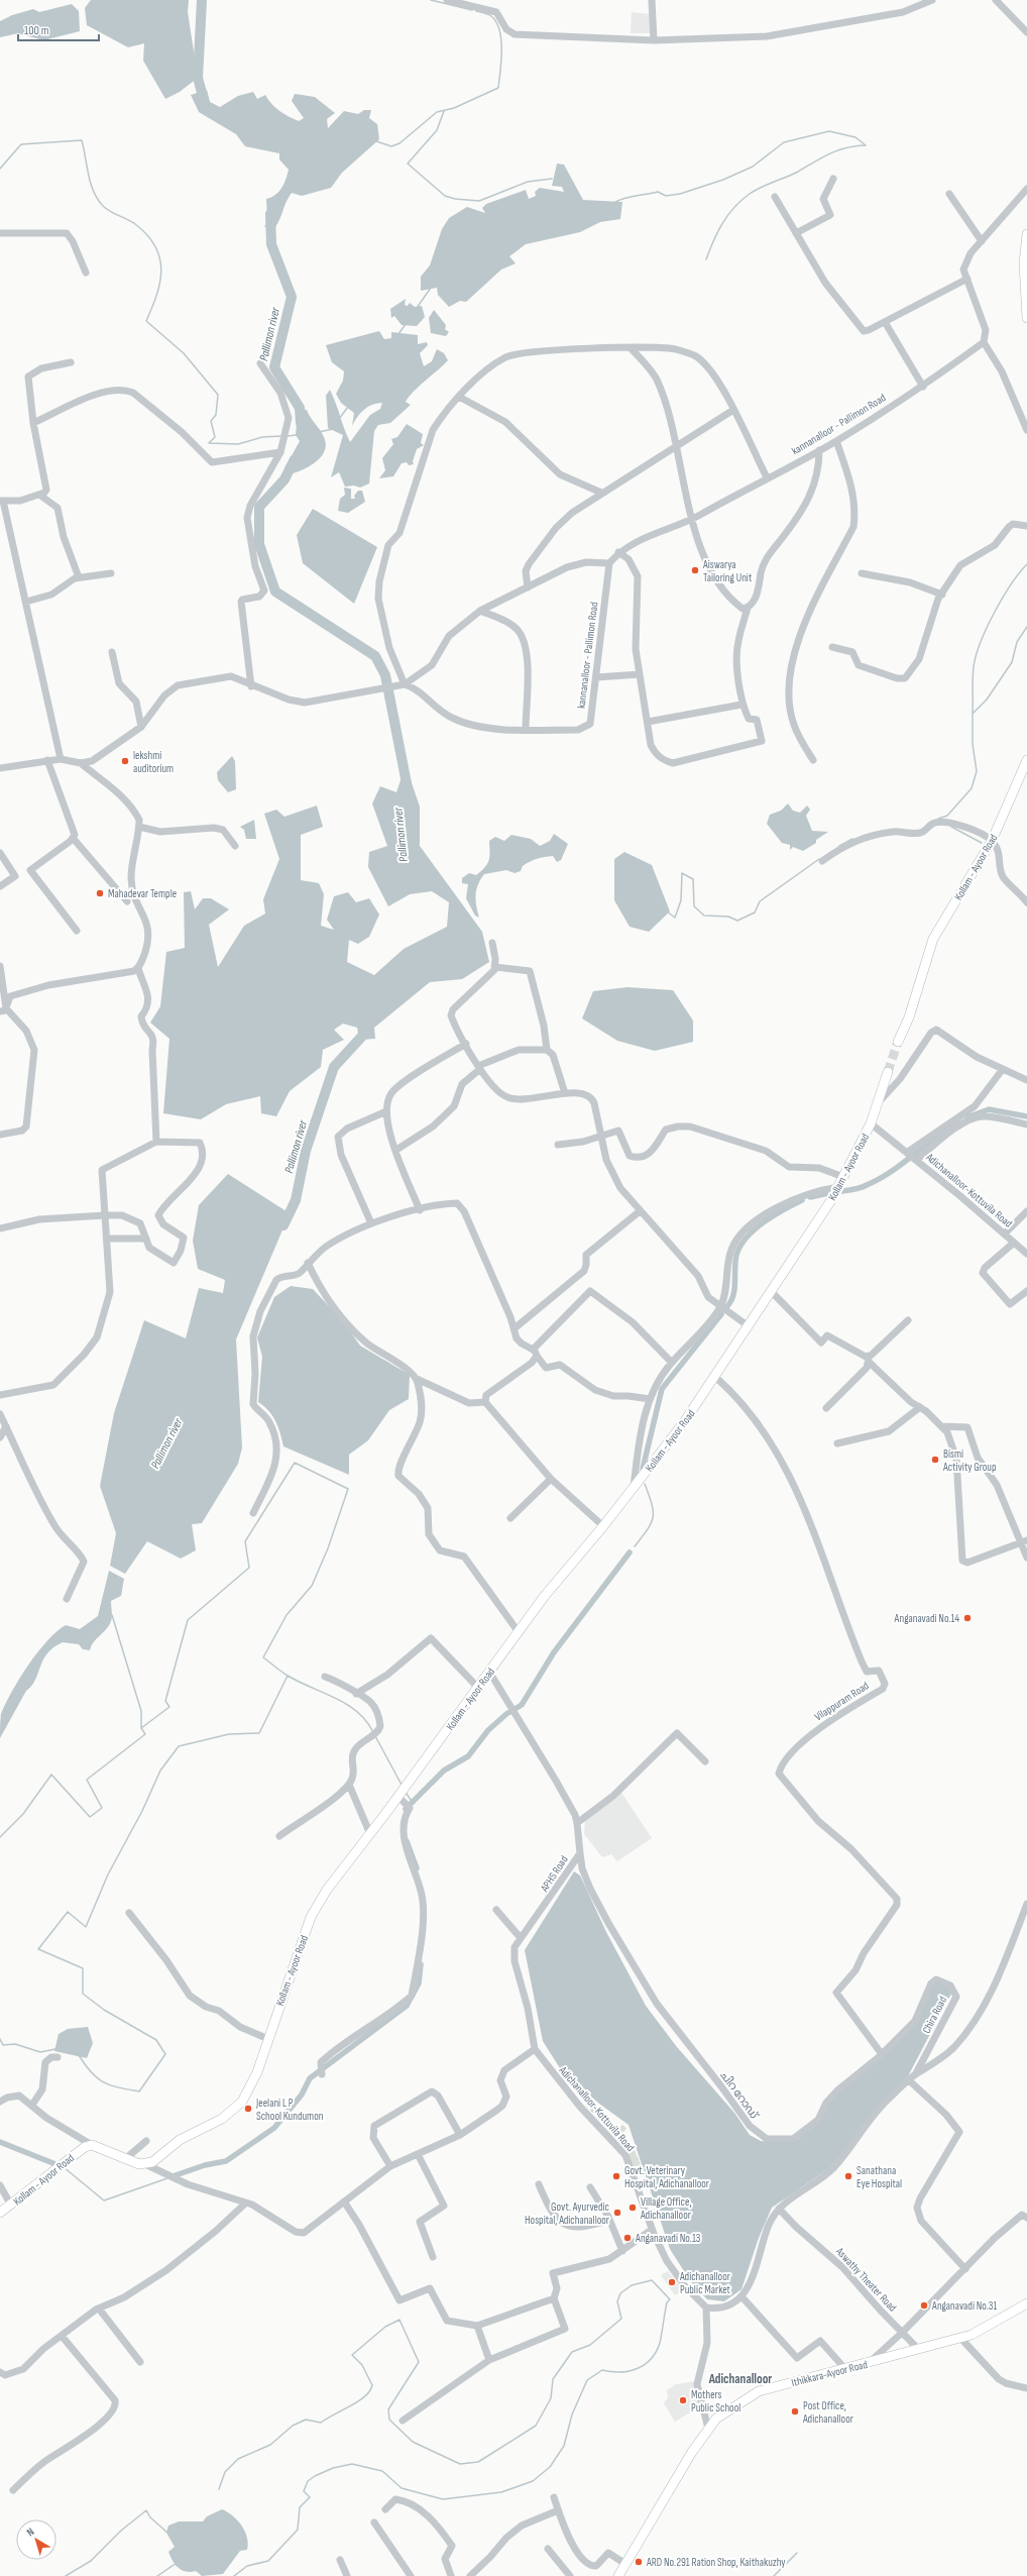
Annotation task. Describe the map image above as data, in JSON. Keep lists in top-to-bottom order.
{
  "streets": {
    "main road": ["Kollam - Ayoor Road", "Ithikkara-Ayoor Road"],
    "street": [
      "kannanalloor - Pallimon Road",
      "Adichanalloor-Kottuvila Road",
      "Vilappuram Road",
      "APHS Road",
      "Chira Road",
      "ചിറ റോഡ്",
      "Aswathy Theater Road"
    ]
  },
  "crossings": [
    ["Kollam - Ayoor Road", "Adichanalloor-Kottuvila Road"],
    ["Kollam - Ayoor Road", "Vilappuram Road"],
    ["Kollam - Ayoor Road", "APHS Road"],
    ["Adichanalloor-Kottuvila Road", "APHS Road"],
    ["Vilappuram Road", "ചിറ റോഡ്"],
    ["APHS Road", "ചിറ റോഡ്"],
    ["Chira Road", "ചിറ റോഡ്"],
    ["Aswathy Theater Road", "Ithikkara-Ayoor Road"]
  ],
  "districts": ["Adichanalloor"],
  "water": ["Pallimon river"],
  "places": [
    "Aiswarya Tailoring Unit",
    "lekshmi auditorium",
    "Mahadevar Temple",
    "Bismi Activity Group",
    "Anganavadi No.14",
    "Jeelani L P School Kundumon",
    "Govt. Veterinary Hospital, Adichanalloor",
    "Sanathana Eye Hospital",
    "Village Office, Adichanalloor",
    "Govt. Ayurvedic Hospital, Adichanalloor",
    "Anganavadi No.13",
    "Adichanalloor Public Market",
    "Anganavadi No.31",
    "Mothers Public School",
    "Post Office, Adichanalloor",
    "ARD No.291 Ration Shop, Kaithakuzhy"
  ],
  "scale_bar": "100 m",
  "north": "top left"
}
